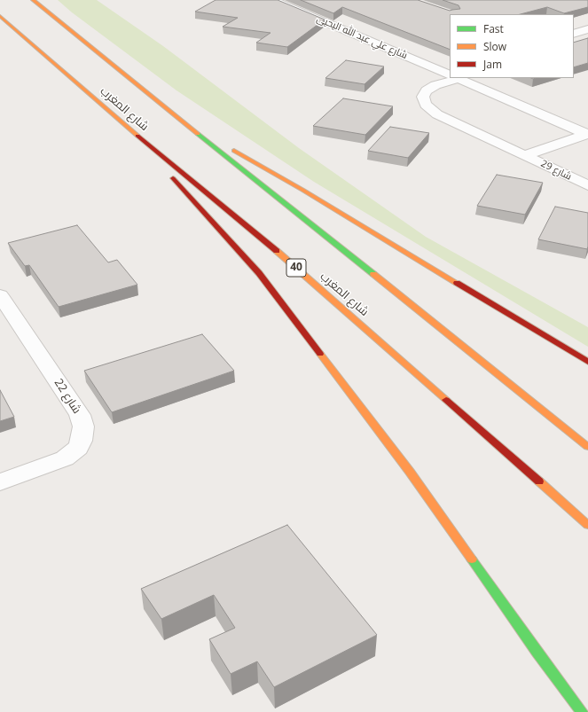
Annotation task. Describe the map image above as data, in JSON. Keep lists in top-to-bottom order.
{
  "streets": {
    "highway": ["شارع المغرب", "40"],
    "street": ["شارع علي عبد الله اليحيى", "شارع 29", "شارع 22"]
  },
  "legend": ["Fast", "Slow", "Jam"]
}
